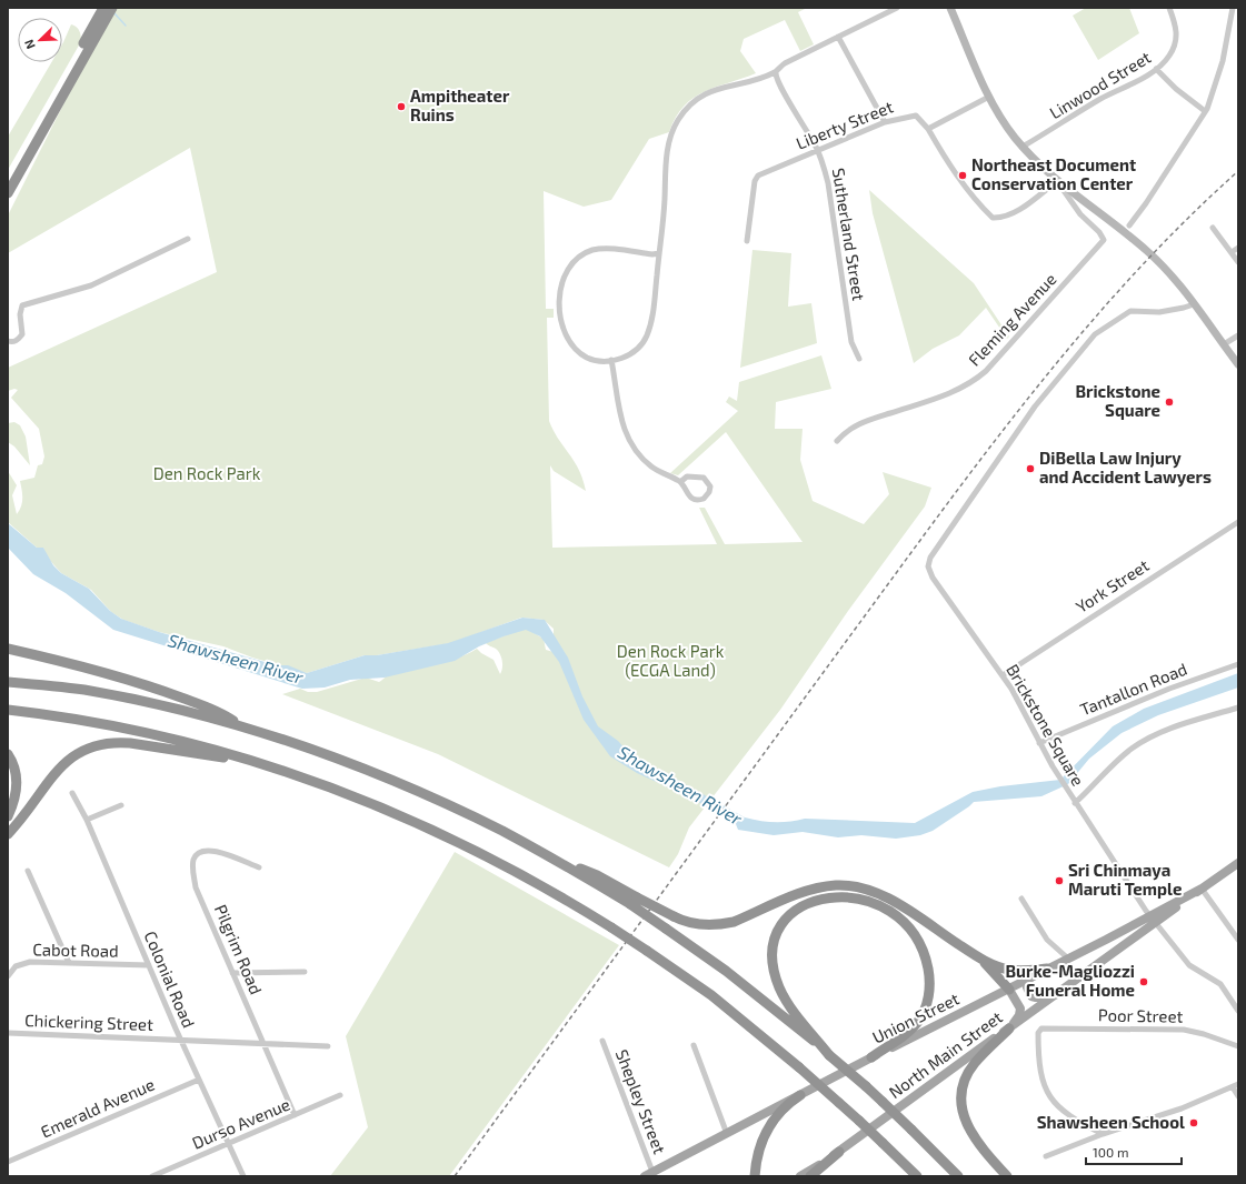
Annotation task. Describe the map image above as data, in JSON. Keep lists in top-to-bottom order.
{
  "streets": {
    "main road": ["Union Street", "North Main Street"],
    "street": [
      "Linwood Street",
      "Liberty Street",
      "Sutherland Street",
      "Fleming Avenue",
      "York Street",
      "Tantallon Road",
      "Brickstone Square",
      "Pilgrim Road",
      "Cabot Road",
      "Colonial Road",
      "Poor Street",
      "Chickering Street",
      "Shepley Street",
      "Emerald Avenue",
      "Durso Avenue"
    ]
  },
  "crossings": [
    ["Liberty Street", "Sutherland Street"],
    ["York Street", "Brickstone Square"],
    ["Tantallon Road", "Brickstone Square"],
    ["Brickstone Square", "Union Street"],
    ["Brickstone Square", "North Main Street"],
    ["Pilgrim Road", "Chickering Street"],
    ["Pilgrim Road", "Durso Avenue"],
    ["Cabot Road", "Colonial Road"],
    ["Colonial Road", "Chickering Street"],
    ["Colonial Road", "Emerald Avenue"],
    ["Colonial Road", "Durso Avenue"],
    ["Union Street", "North Main Street"],
    ["Union Street", "Shepley Street"]
  ],
  "water": ["Shawsheen River"],
  "parks": ["Den Rock Park", "Den Rock Park (ECGA Land)"],
  "places": [
    "Ampitheater Ruins",
    "Northeast Document Conservation Center",
    "Brickstone Square",
    "DiBella Law Injury and Accident Lawyers",
    "Sri Chinmaya Maruti Temple",
    "Burke-Magliozzi Funeral Home",
    "Shawsheen School"
  ],
  "scale_bar": "100 m",
  "north": "bottom left"
}
